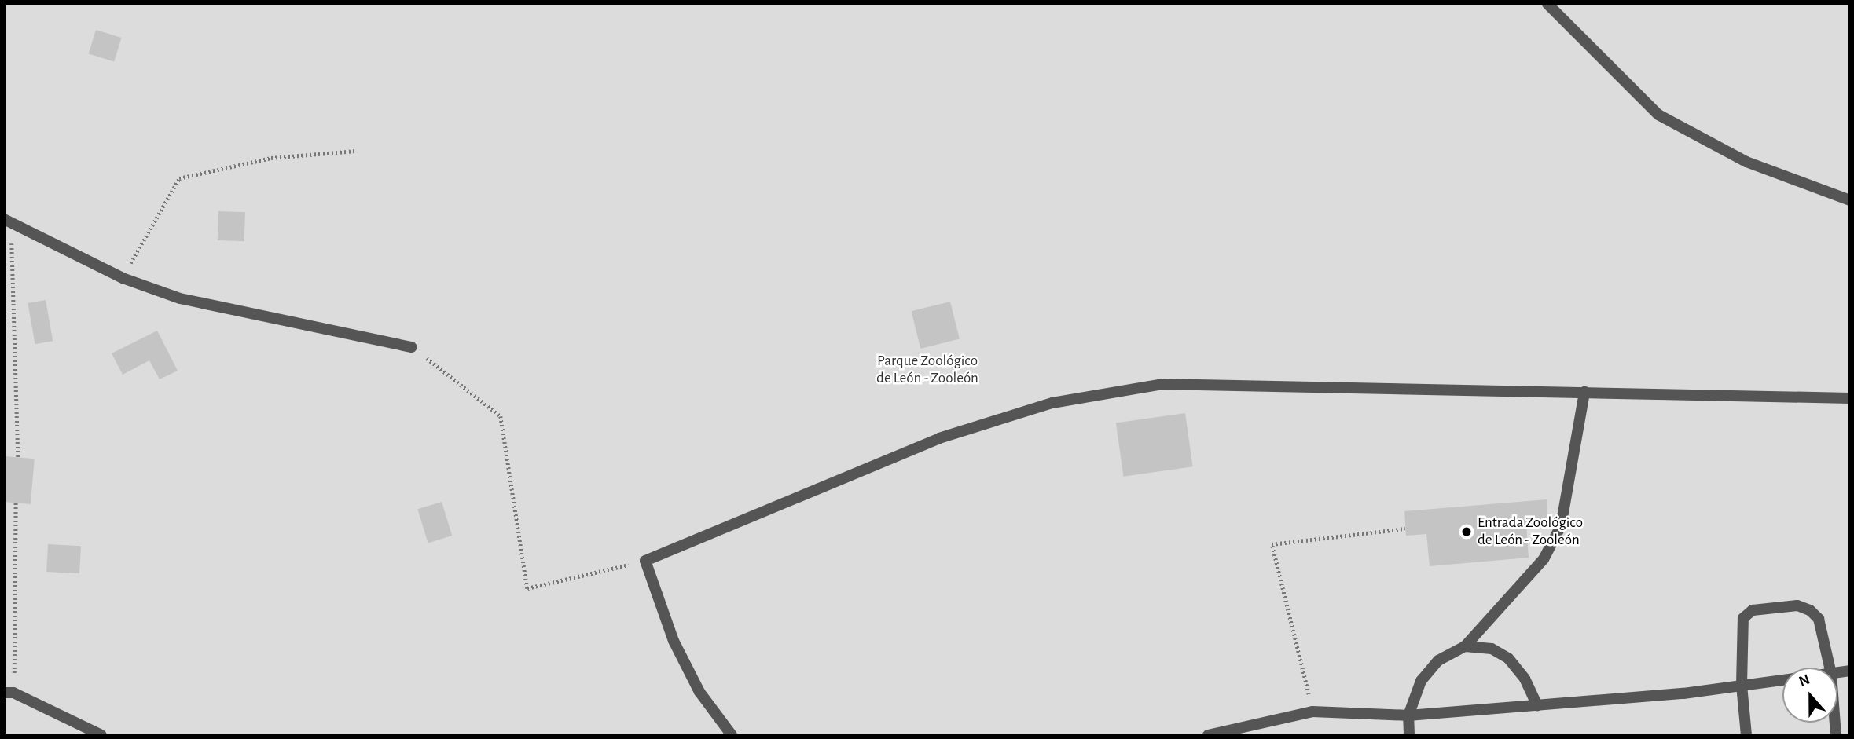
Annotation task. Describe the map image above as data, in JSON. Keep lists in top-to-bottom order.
{
  "parks": ["Parque Zoológico de León - Zooleón"],
  "places": ["Entrada Zoológico de León - Zooleón"],
  "north": "top"
}
